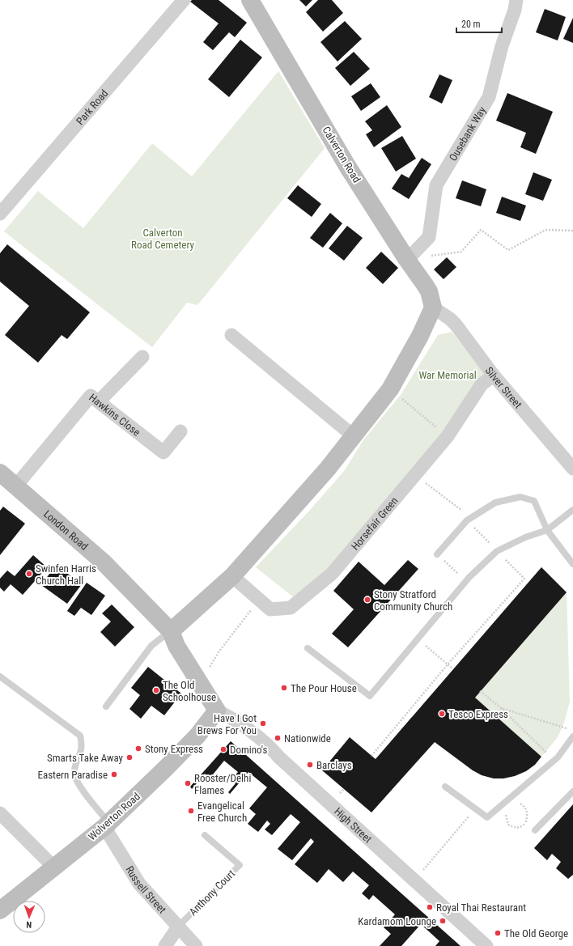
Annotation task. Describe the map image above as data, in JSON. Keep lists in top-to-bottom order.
{
  "streets": {
    "street": [
      "Park Road",
      "Ousebank Way",
      "Calverton Road",
      "Silver Street",
      "Hawkins Close",
      "Horsefair Green",
      "London Road",
      "Wolverton Road",
      "High Street",
      "Russell Street"
    ],
    "lane": ["Anthony Court"]
  },
  "crossings": [
    ["Ousebank Way", "Calverton Road"],
    ["Calverton Road", "Silver Street"],
    ["Silver Street", "Horsefair Green"],
    ["Hawkins Close", "London Road"],
    ["Wolverton Road", "High Street"],
    ["Wolverton Road", "Russell Street"],
    ["Russell Street", "Anthony Court"]
  ],
  "parks": ["Calverton Road Cemetery", "War Memorial"],
  "places": [
    "Swinfen Harris Church Hall",
    "Stony Stratford Community Church",
    "The Pour House",
    "The Old Schoolhouse",
    "Tesco Express",
    "Have I Got Brews For You",
    "Nationwide",
    "Stony Express",
    "Domino's",
    "Smarts Take Away",
    "Barclays",
    "Eastern Paradise",
    "Rooster/Delhi Flames",
    "Evangelical Free Church",
    "Royal Thai Restaurant",
    "Kardamom Lounge",
    "The Old George"
  ],
  "scale_bar": "20 m",
  "north": "bottom"
}
